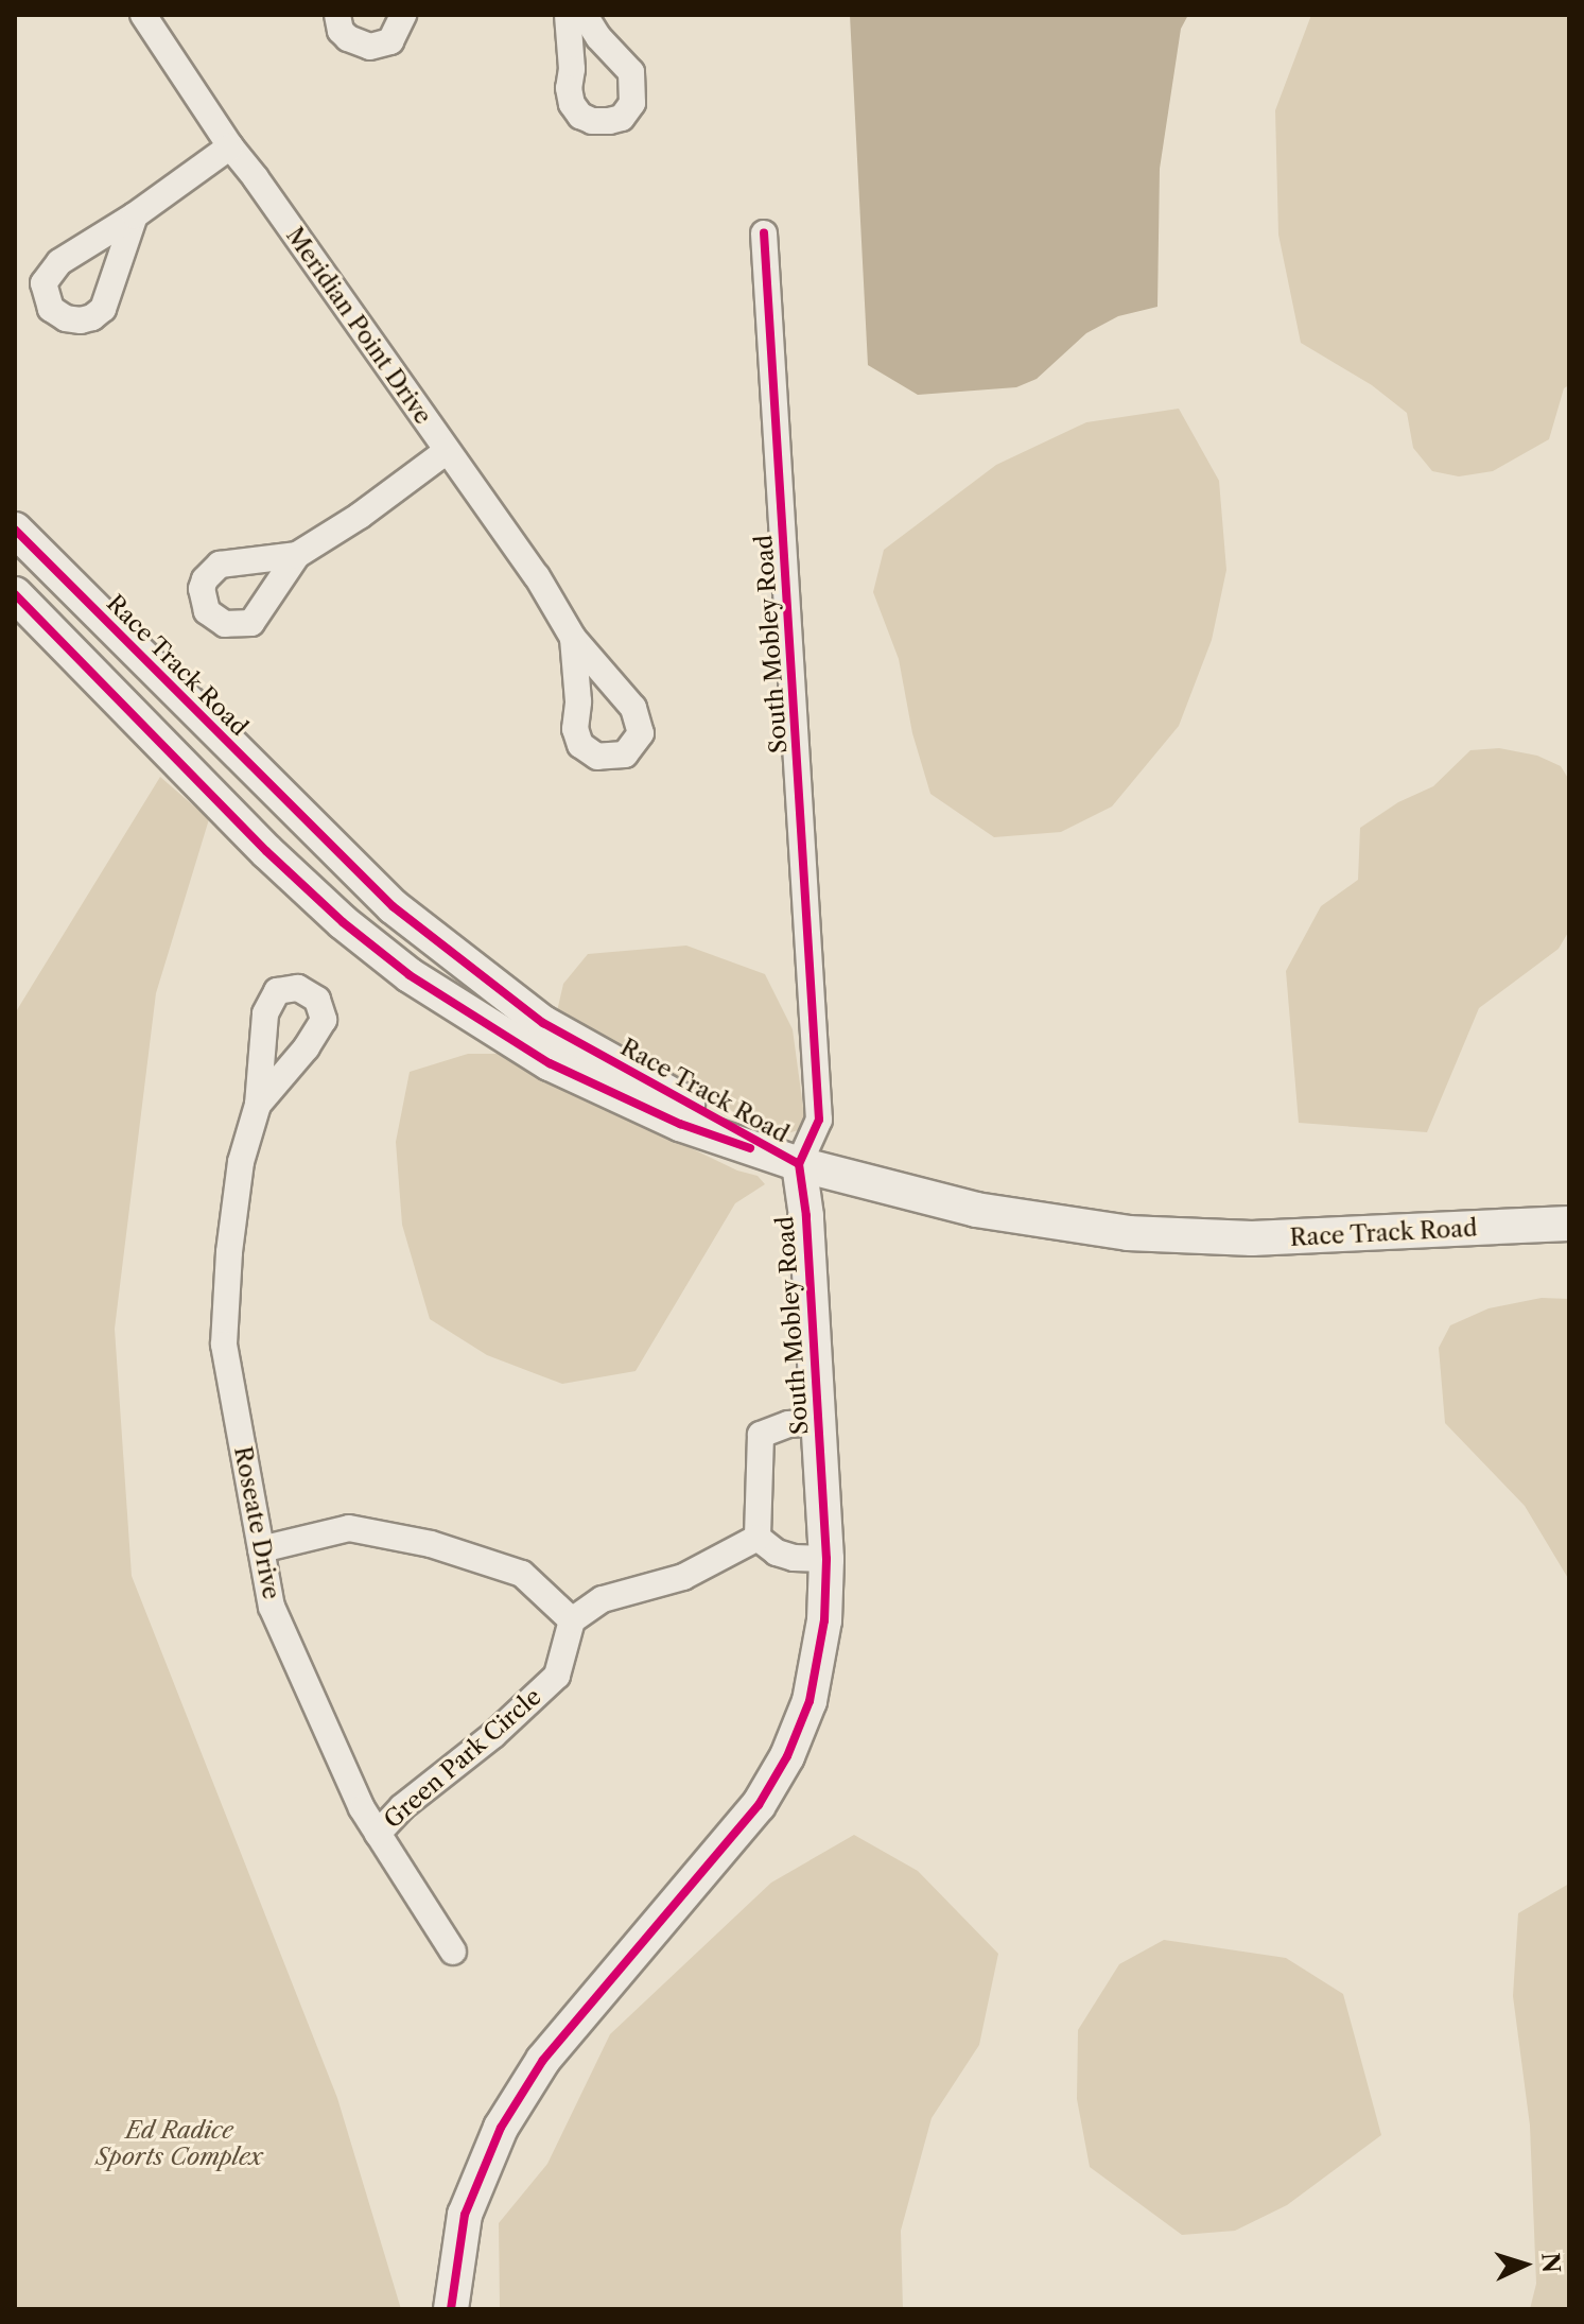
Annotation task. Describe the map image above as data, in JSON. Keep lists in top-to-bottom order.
{
  "streets": {
    "main road": ["South Mobley Road", "Race Track Road"],
    "street": ["Meridian Point Drive", "Roseate Drive", "Green Park Circle"]
  },
  "crossings": [
    ["South Mobley Road", "Race Track Road"],
    ["Roseate Drive", "Green Park Circle"]
  ],
  "parks": ["Ed Radice Sports Complex"],
  "north": "right"
}
